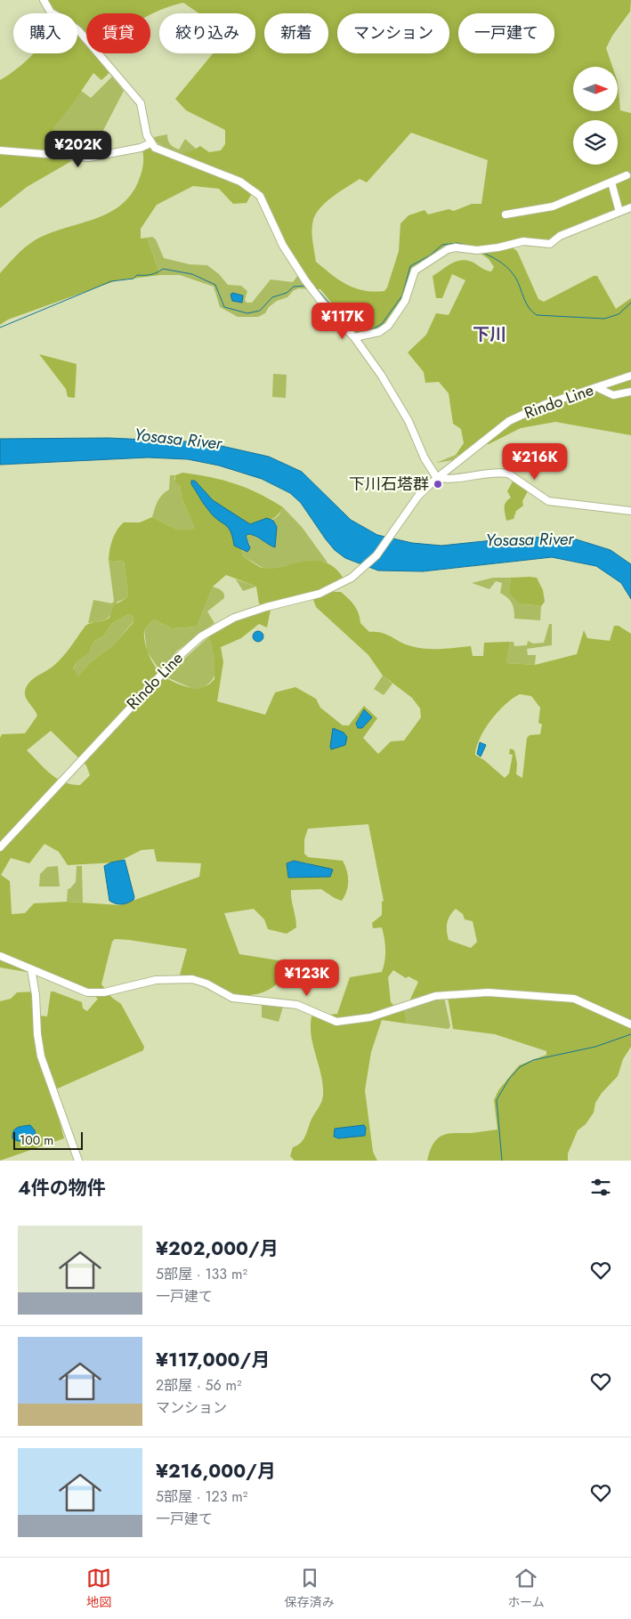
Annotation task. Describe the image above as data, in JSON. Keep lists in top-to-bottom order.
{
  "streets": {
    "street": ["Rindo Line"]
  },
  "districts": ["下川"],
  "water": ["Yosasa River"],
  "places": ["下川石塔群"],
  "scale_bar": "100 m",
  "north": "right",
  "page": {
    "chip": [
      "購入",
      "賃貸",
      "絞り込み",
      "新着",
      "マンション",
      "一戸建て"
    ],
    "price": [
      "¥202K",
      "¥117K",
      "¥216K",
      "¥123K"
    ],
    "scale": "100 m",
    "heading": "4件の物件",
    "list": [
      {
        "name": "¥202,000/月",
        "note": "5部屋 · 133 m² · 一戸建て"
      },
      {
        "name": "¥117,000/月",
        "note": "2部屋 · 56 m² · マンション"
      },
      {
        "name": "¥216,000/月",
        "note": "5部屋 · 123 m² · 一戸建て"
      }
    ],
    "tabs": ["地図", "保存済み", "ホーム"]
  }
}
